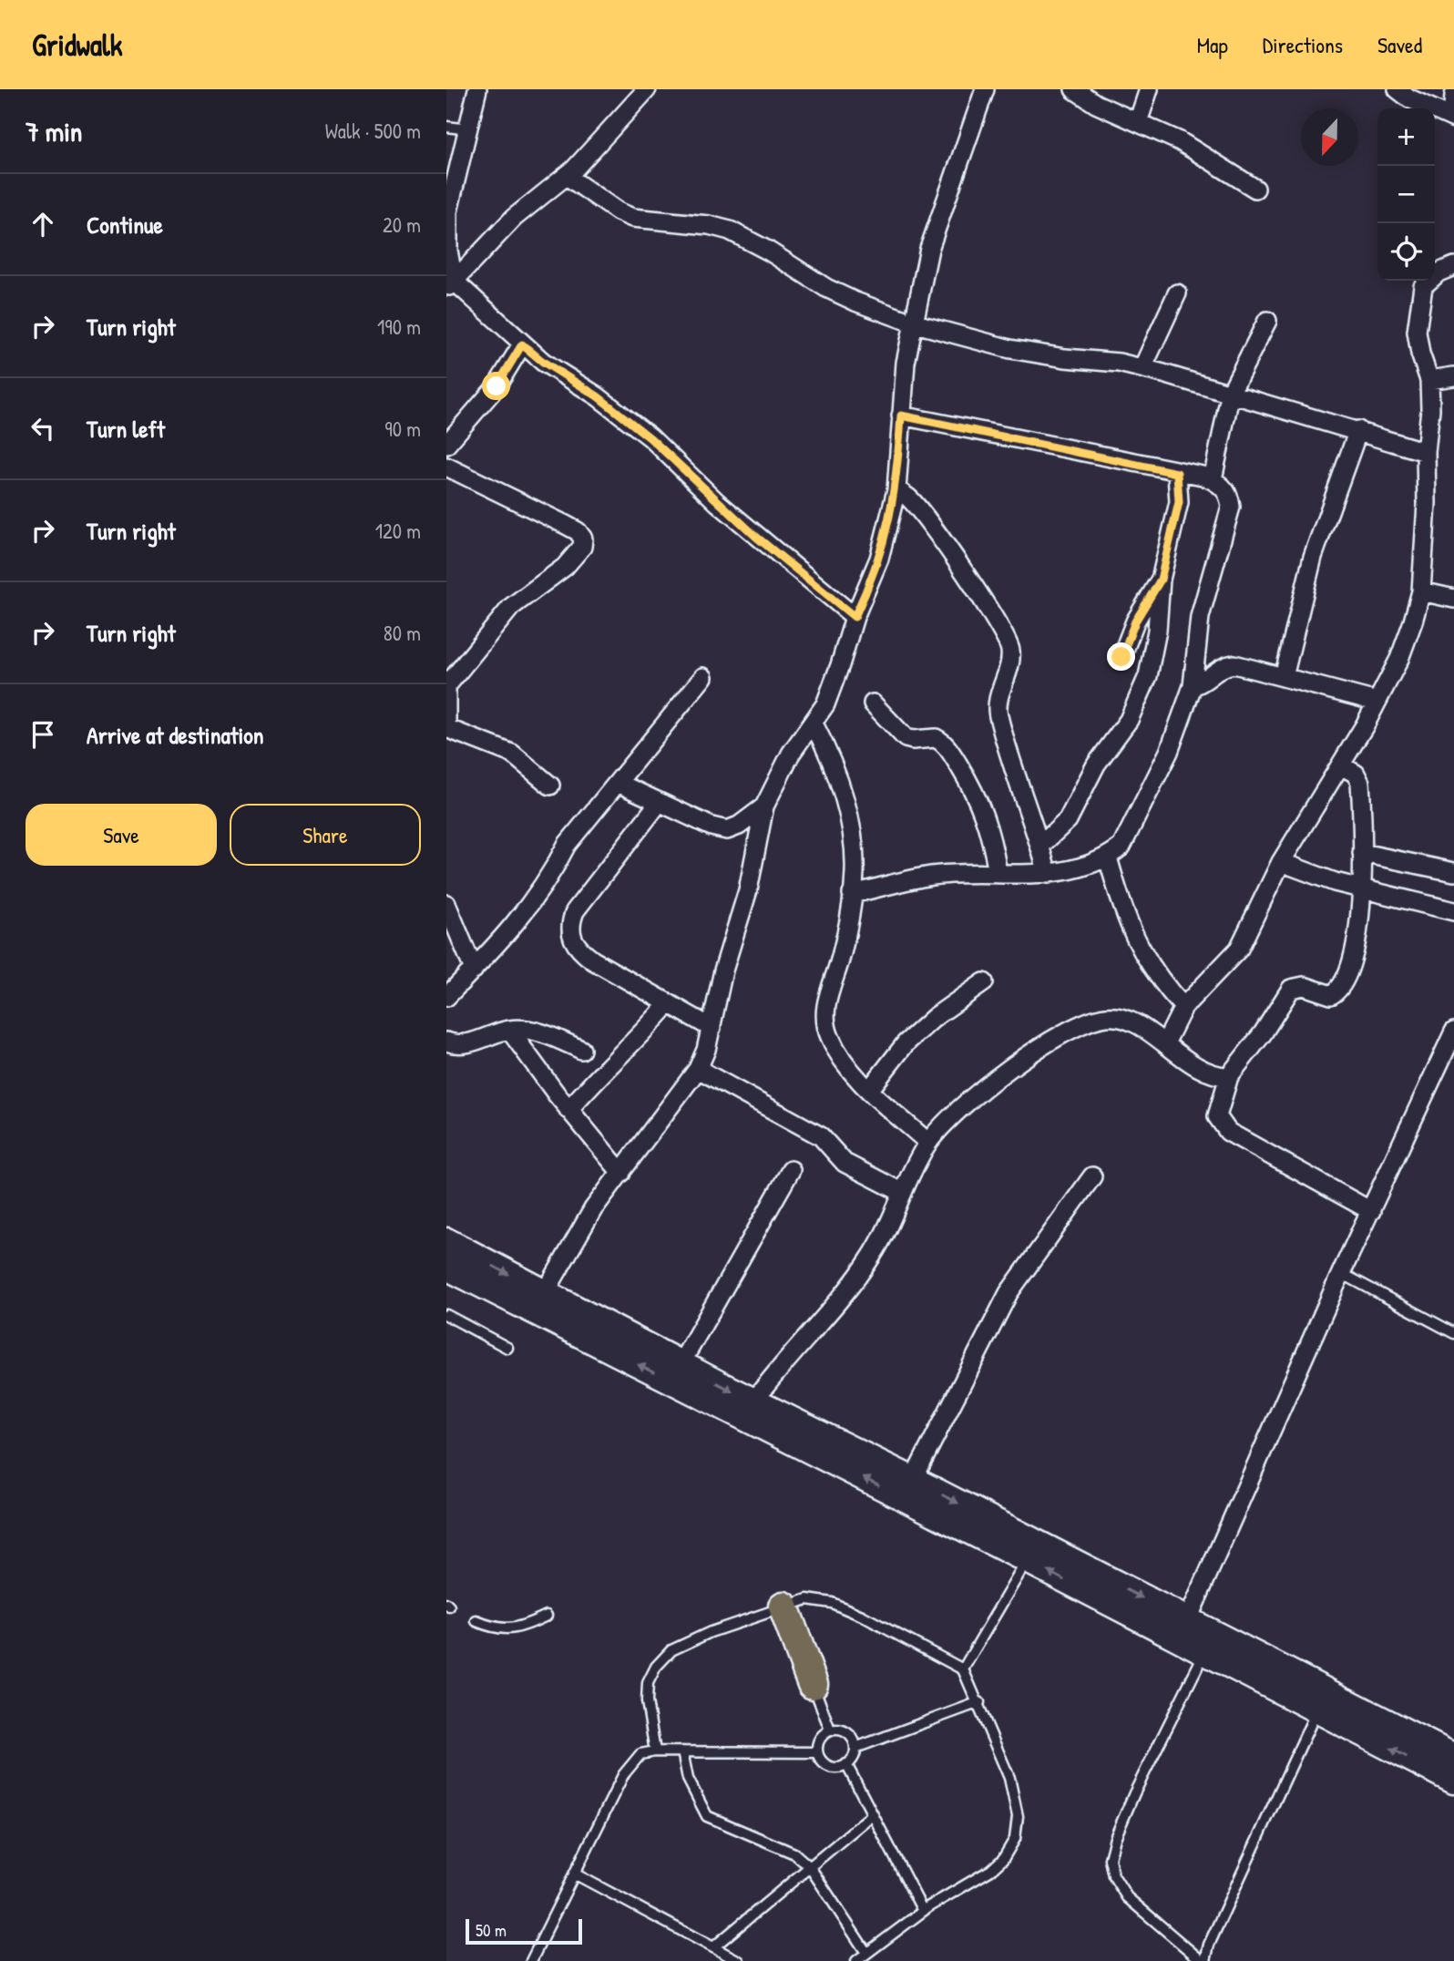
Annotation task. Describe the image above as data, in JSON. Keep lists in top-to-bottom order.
{
  "scale_bar": "50 m",
  "north": "bottom",
  "page": {
    "header": "Gridwalk",
    "nav": ["Map", "Directions", "Saved"],
    "heading": ["7 min", "Walk · 500 m"],
    "map_buttons": ["+", "−"],
    "list": [
      ["Continue", "20 m"],
      ["Turn right", "190 m"],
      ["Turn left", "90 m"],
      ["Turn right", "120 m"],
      ["Turn right", "80 m"],
      "Arrive at destination"
    ],
    "buttons": ["Save", "Share"],
    "scale": "50 m"
  }
}
